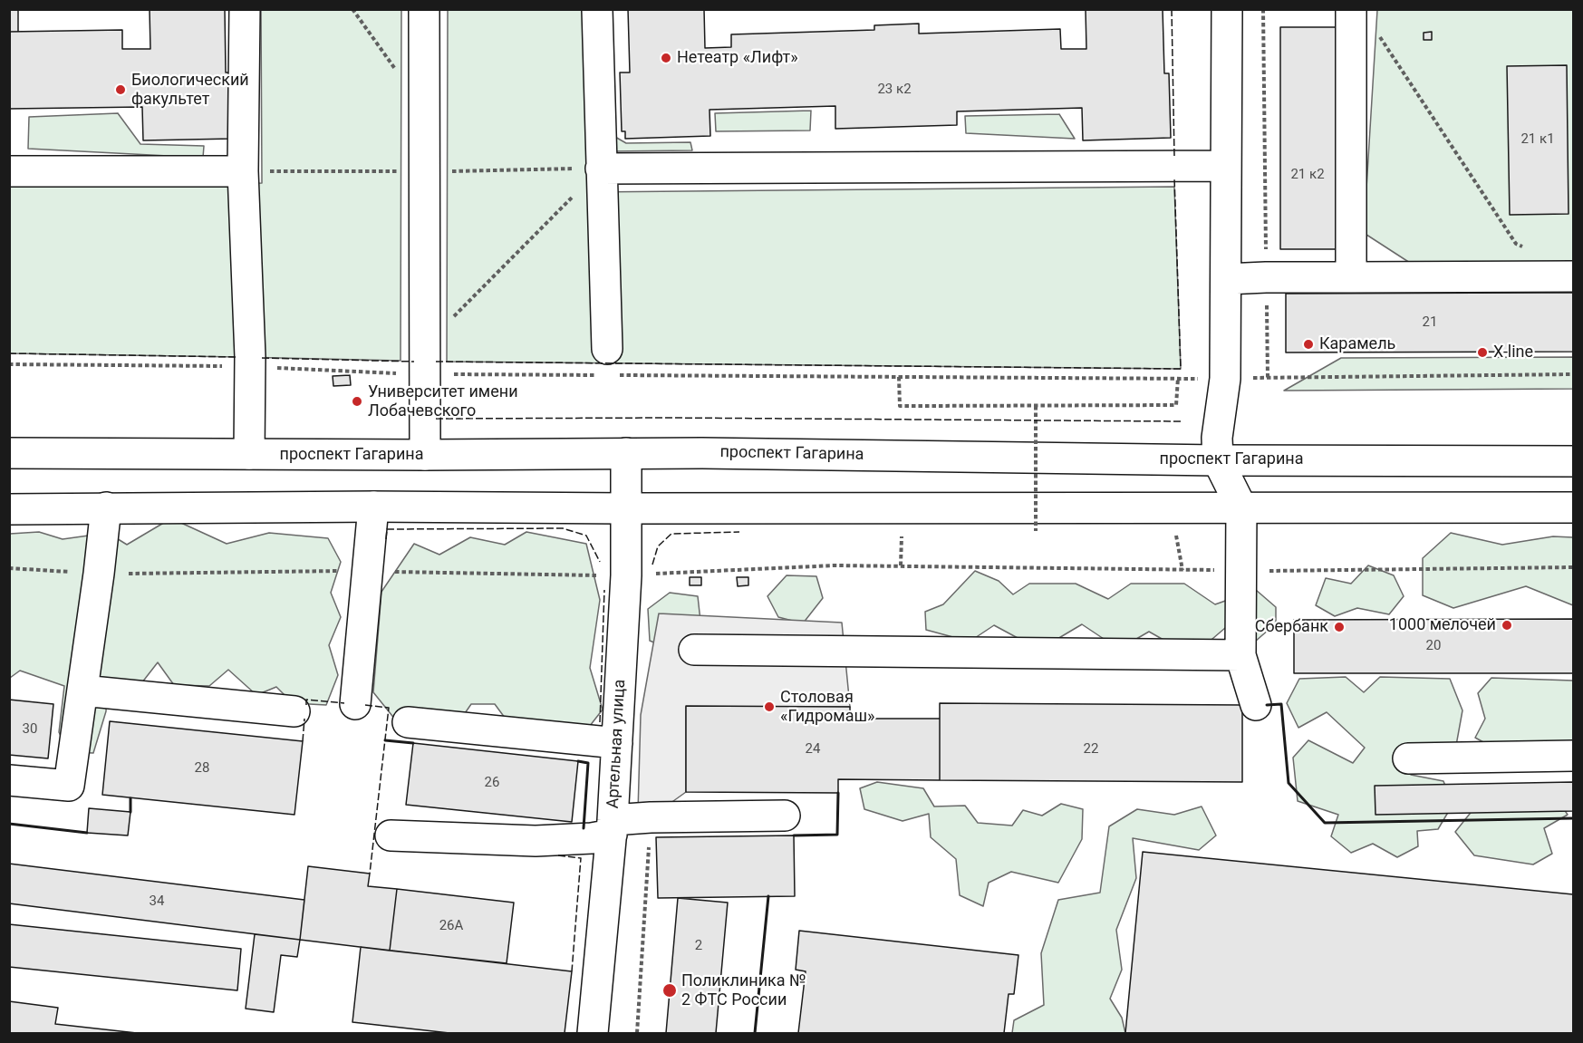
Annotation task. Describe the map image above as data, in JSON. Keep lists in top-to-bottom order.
{
  "streets": {
    "main road": ["проспект Гагарина", "Артельная улица"]
  },
  "crossings": [
    ["проспект Гагарина", "Артельная улица"]
  ],
  "places": [
    "Нетеатр «Лифт»",
    "Биологический факультет",
    "Карамель",
    "X-line",
    "Университет имени Лобачевского",
    "1000 мелочей",
    "Сбербанк",
    "Столовая «Гидромаш»",
    "Поликлиника № 2 ФТС России"
  ],
  "house_numbers": [
    "23 к2",
    "21 к1",
    "21 к2",
    "21",
    "20",
    "30",
    "24",
    "22",
    "28",
    "26",
    "34",
    "26А",
    "2"
  ]
}
